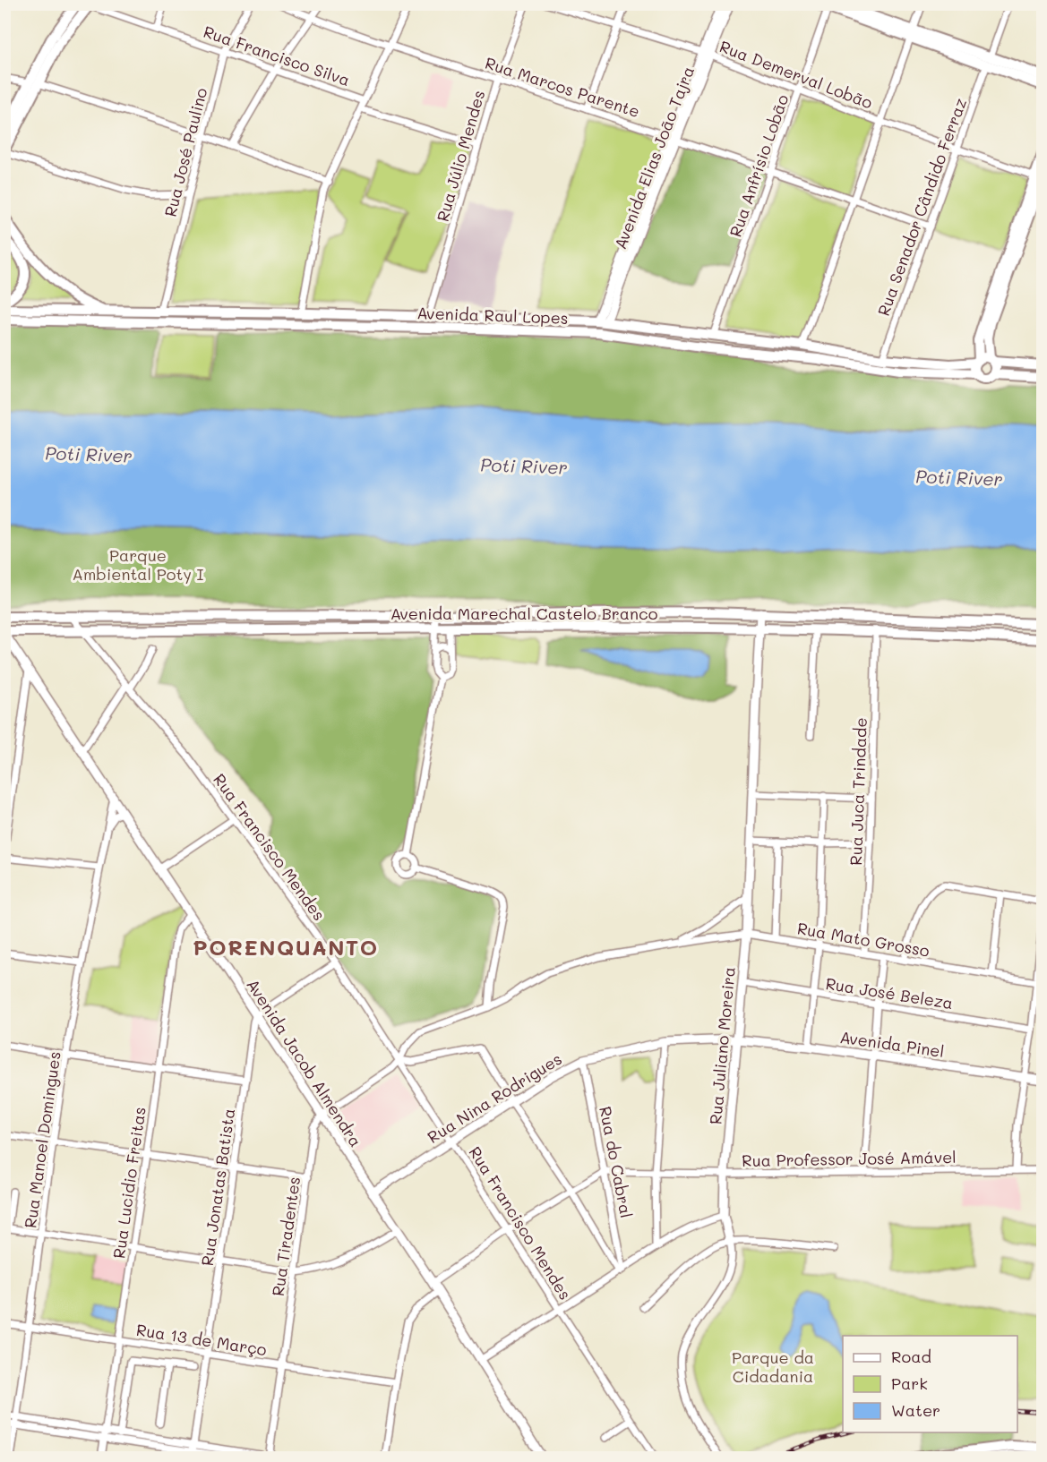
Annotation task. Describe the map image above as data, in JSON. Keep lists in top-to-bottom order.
{
  "streets": {
    "main road": ["Avenida Raul Lopes", "Avenida Marechal Castelo Branco"],
    "street": [
      "Rua Francisco Silva",
      "Rua Demerval Lobão",
      "Rua Marcos Parente",
      "Rua José Paulino",
      "Rua Júlio Mendes",
      "Avenida Elias João Tajra",
      "Rua Anfrísio Lobão",
      "Rua Senador Cândido Ferraz",
      "Rua Juca Trindade",
      "Rua Francisco Mendes",
      "Rua Mato Grosso",
      "Rua José Beleza",
      "Avenida Pinel",
      "Rua Juliano Moreira",
      "Avenida Jacob Almendra",
      "Rua Nina Rodrigues",
      "Rua Manoel Domingues",
      "Rua Professor José Amável",
      "Rua do Cabral",
      "Rua Lucidio Freitas",
      "Rua Jonatas Batista",
      "Rua Tiradentes",
      "Rua 13 de Março"
    ]
  },
  "crossings": [
    ["Rua Francisco Silva", "Rua José Paulino"],
    ["Rua Demerval Lobão", "Avenida Elias João Tajra"],
    ["Rua Demerval Lobão", "Rua Anfrísio Lobão"],
    ["Rua Demerval Lobão", "Rua Senador Cândido Ferraz"],
    ["Rua Marcos Parente", "Rua Júlio Mendes"],
    ["Rua Marcos Parente", "Avenida Elias João Tajra"],
    ["Rua Marcos Parente", "Rua Anfrísio Lobão"],
    ["Rua Marcos Parente", "Rua Senador Cândido Ferraz"],
    ["Rua José Paulino", "Avenida Raul Lopes"],
    ["Rua Júlio Mendes", "Avenida Raul Lopes"],
    ["Avenida Elias João Tajra", "Avenida Raul Lopes"],
    ["Rua Anfrísio Lobão", "Avenida Raul Lopes"],
    ["Rua Senador Cândido Ferraz", "Avenida Raul Lopes"],
    ["Avenida Marechal Castelo Branco", "Rua Juca Trindade"],
    ["Avenida Marechal Castelo Branco", "Rua Francisco Mendes"],
    ["Avenida Marechal Castelo Branco", "Rua Juliano Moreira"],
    ["Avenida Marechal Castelo Branco", "Avenida Jacob Almendra"],
    ["Rua Juca Trindade", "Rua Mato Grosso"],
    ["Rua Francisco Mendes", "Rua Mato Grosso"],
    ["Rua Francisco Mendes", "Rua Nina Rodrigues"],
    ["Rua Mato Grosso", "Rua Juliano Moreira"],
    ["Rua José Beleza", "Rua Juliano Moreira"],
    ["Avenida Pinel", "Rua Juliano Moreira"],
    ["Avenida Pinel", "Rua Nina Rodrigues"],
    ["Rua Juliano Moreira", "Rua Nina Rodrigues"],
    ["Rua Juliano Moreira", "Rua Professor José Amável"],
    ["Avenida Jacob Almendra", "Rua Nina Rodrigues"],
    ["Avenida Jacob Almendra", "Rua Manoel Domingues"],
    ["Avenida Jacob Almendra", "Rua Lucidio Freitas"],
    ["Avenida Jacob Almendra", "Rua Jonatas Batista"],
    ["Avenida Jacob Almendra", "Rua Tiradentes"],
    ["Rua Nina Rodrigues", "Rua do Cabral"],
    ["Rua Manoel Domingues", "Rua 13 de Março"],
    ["Rua Professor José Amável", "Rua do Cabral"],
    ["Rua Lucidio Freitas", "Rua 13 de Março"],
    ["Rua Jonatas Batista", "Rua 13 de Março"],
    ["Rua Tiradentes", "Rua 13 de Março"]
  ],
  "districts": ["PORENQUANTO"],
  "water": ["Poti River"],
  "parks": ["Parque Ambiental Poty I", "Parque da Cidadania"],
  "legend": ["Road", "Park", "Water"]
}
